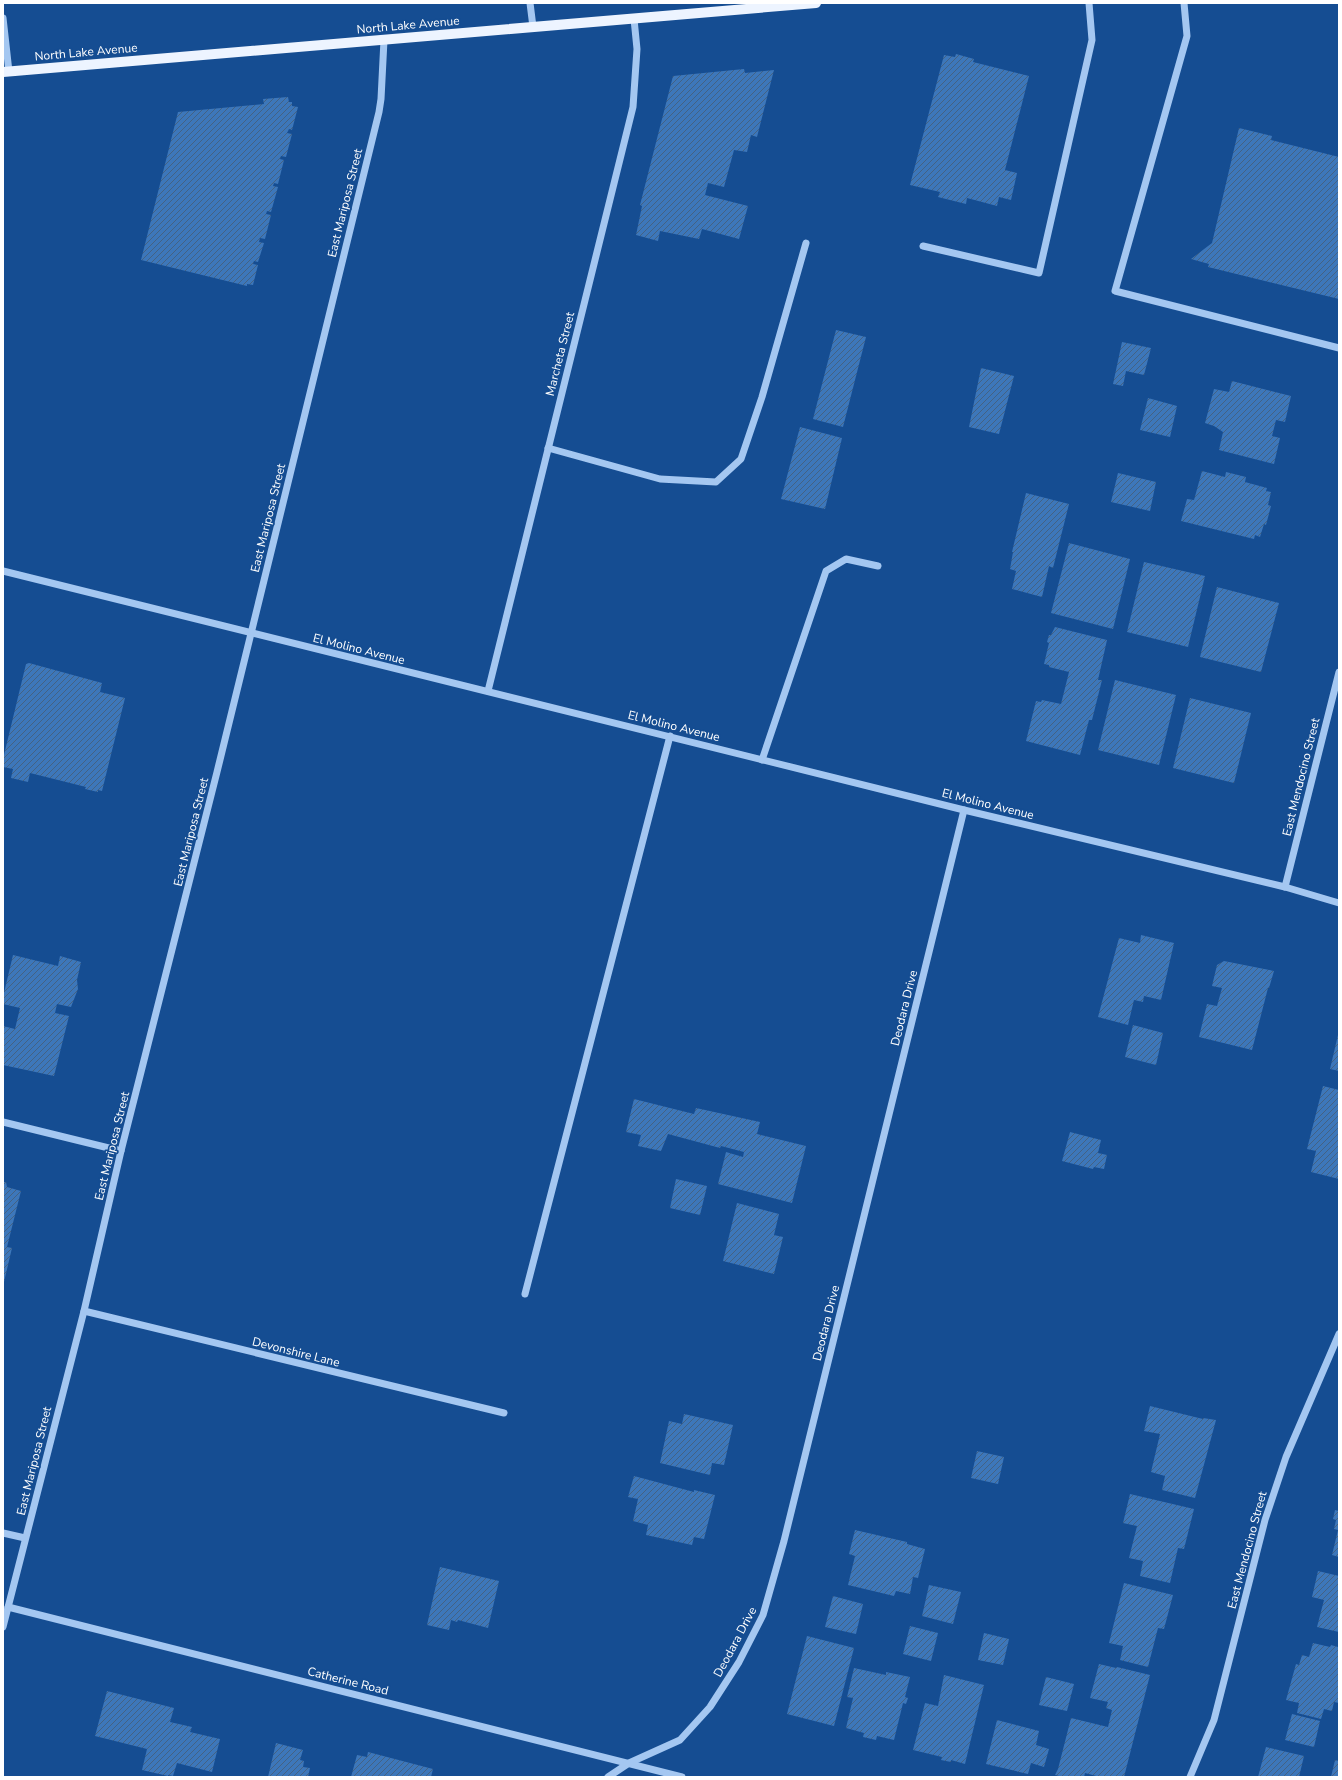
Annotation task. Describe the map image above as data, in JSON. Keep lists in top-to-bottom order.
{
  "streets": {
    "main road": ["North Lake Avenue"],
    "street": [
      "East Mariposa Street",
      "Marcheta Street",
      "El Molino Avenue",
      "East Mendocino Street",
      "Deodara Drive",
      "Devonshire Lane",
      "Catherine Road"
    ]
  },
  "crossings": [
    ["North Lake Avenue", "East Mariposa Street"],
    ["North Lake Avenue", "Marcheta Street"],
    ["East Mariposa Street", "El Molino Avenue"],
    ["East Mariposa Street", "Devonshire Lane"],
    ["East Mariposa Street", "Catherine Road"],
    ["Marcheta Street", "El Molino Avenue"],
    ["El Molino Avenue", "East Mendocino Street"],
    ["El Molino Avenue", "Deodara Drive"],
    ["Deodara Drive", "Catherine Road"]
  ]
}
